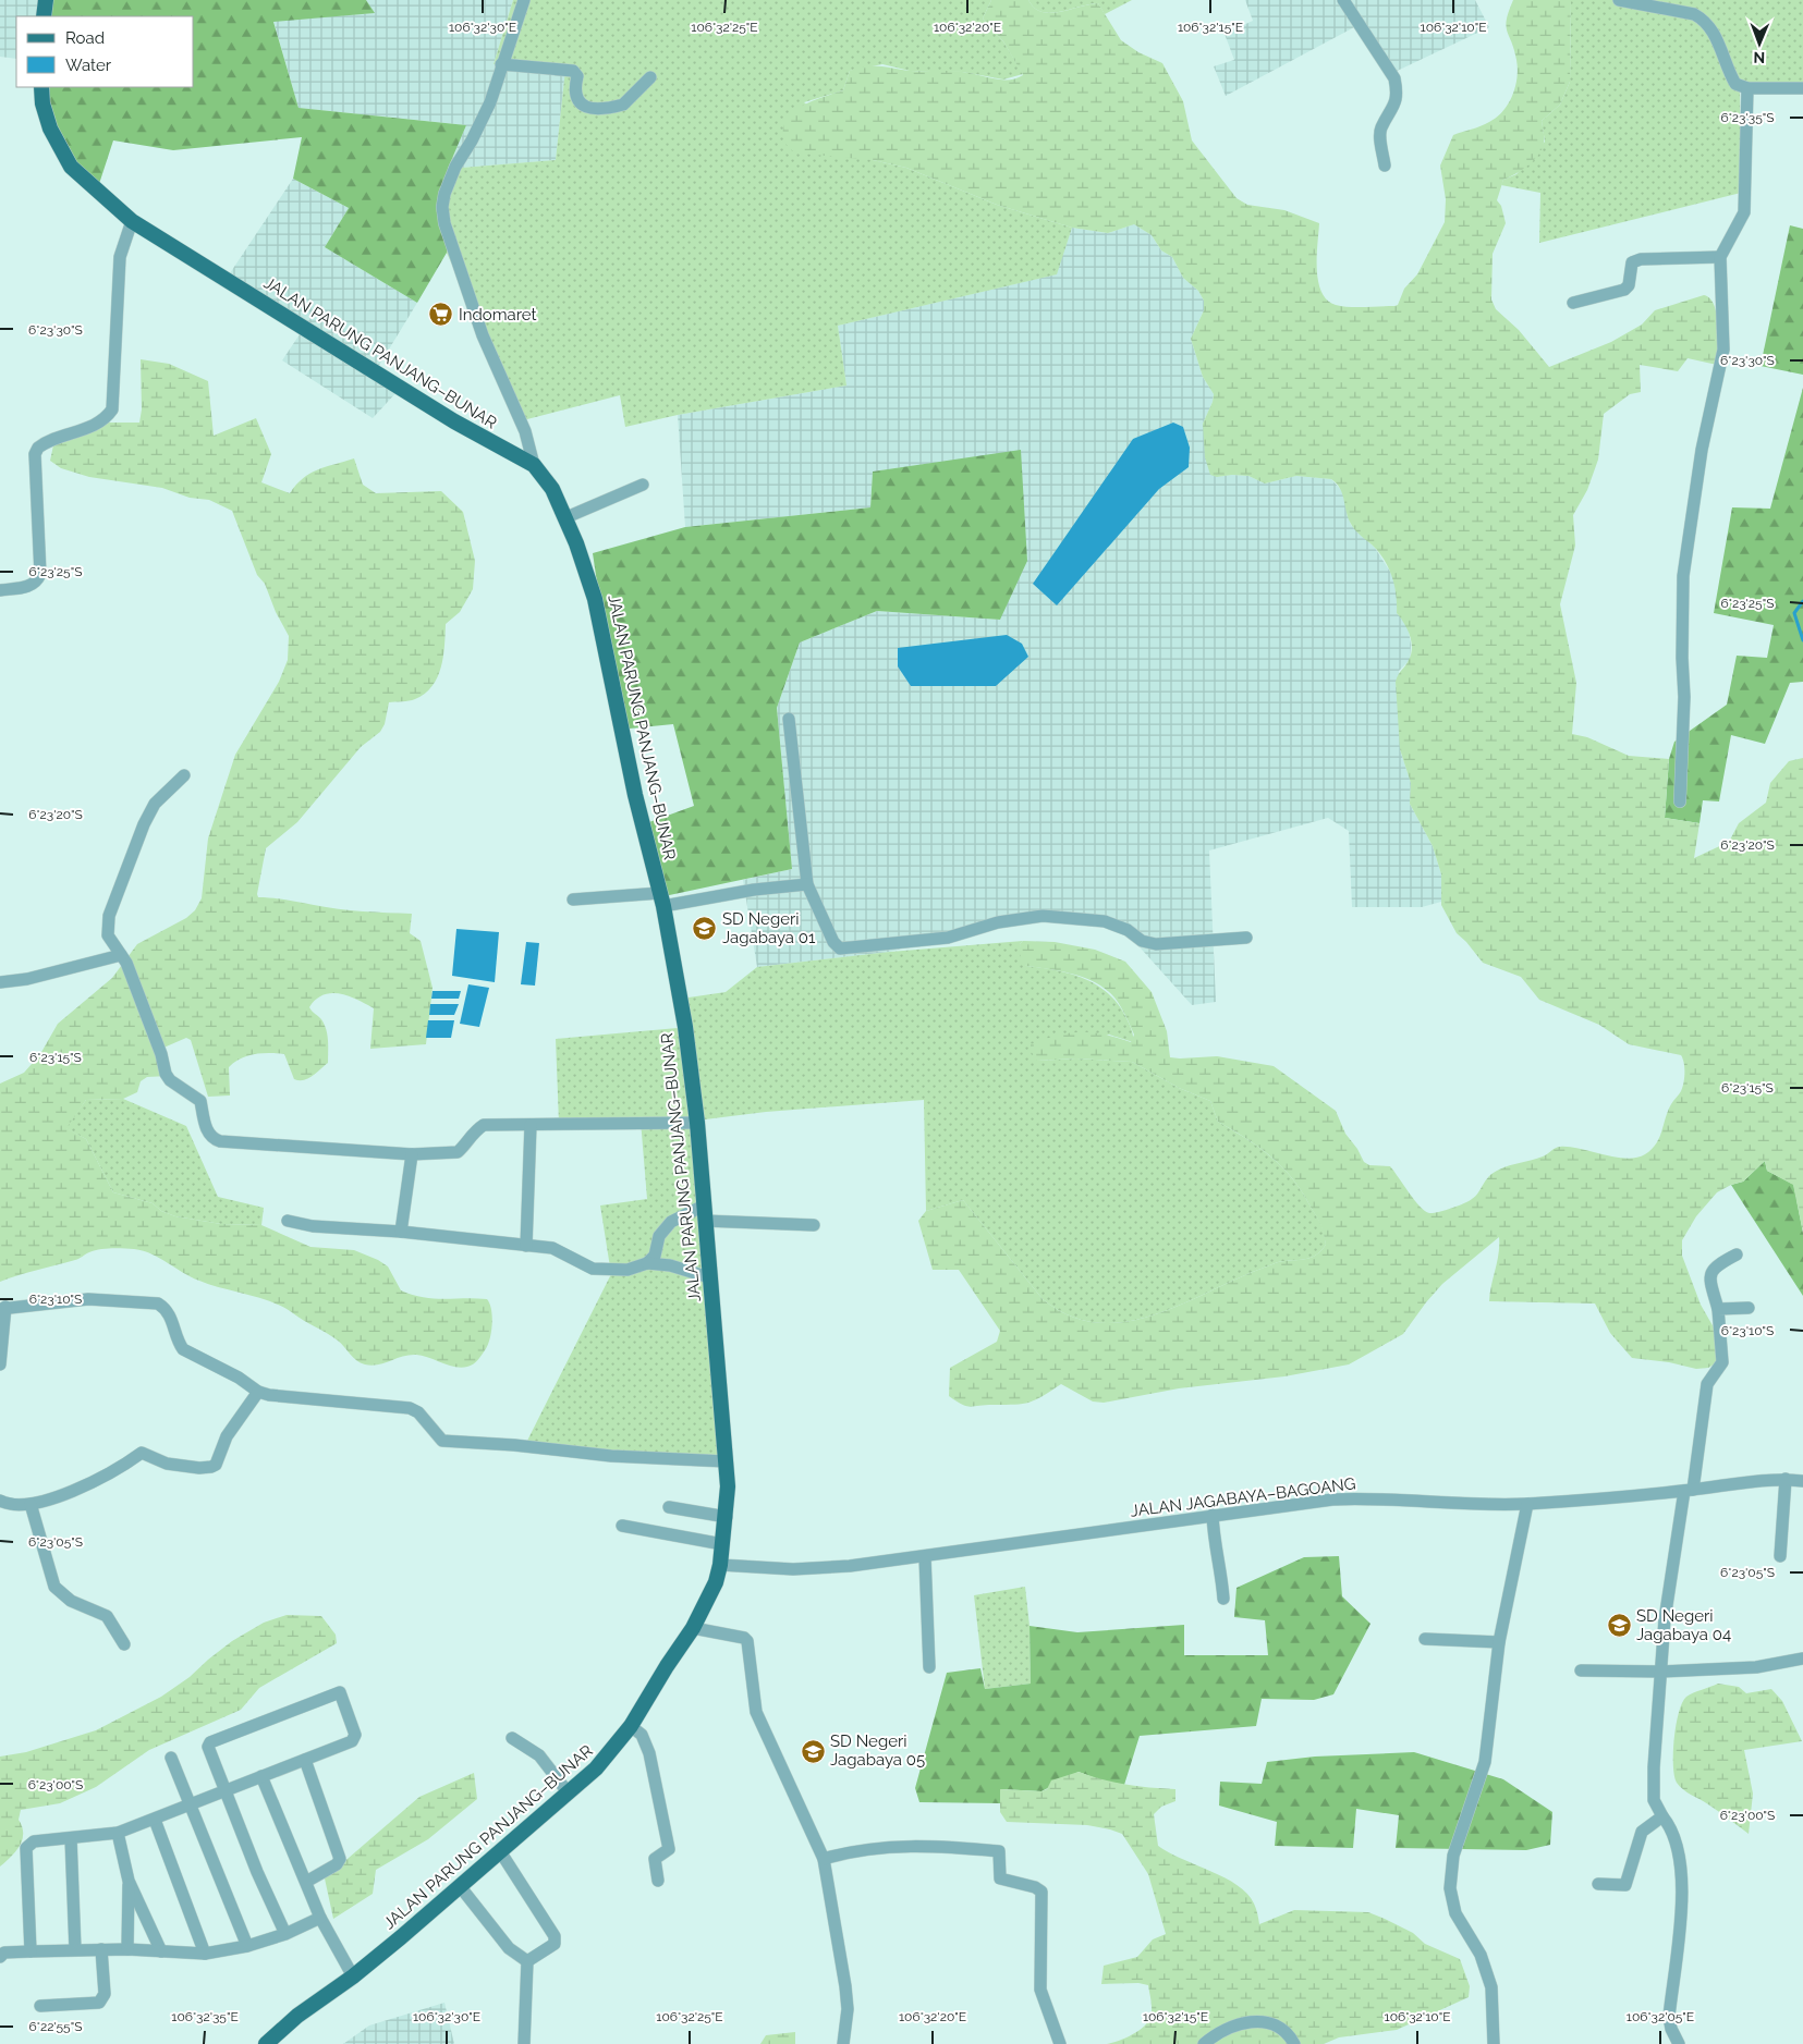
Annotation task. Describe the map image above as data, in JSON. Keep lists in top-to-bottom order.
{
  "streets": {
    "main road": ["JALAN PARUNG PANJANG–BUNAR"],
    "street": ["JALAN JAGABAYA–BAGOANG"]
  },
  "crossings": [
    ["JALAN PARUNG PANJANG–BUNAR", "JALAN JAGABAYA–BAGOANG"]
  ],
  "places": {
    "supermarket": ["Indomaret"],
    "school or university": ["SD Negeri Jagabaya 01", "SD Negeri Jagabaya 04", "SD Negeri Jagabaya 05"]
  },
  "legend": ["Road", "Water"],
  "north": "bottom",
  "coordinates": [
    "106°32'30\"E",
    "106°32'25\"E",
    "106°32'20\"E",
    "106°32'15\"E",
    "106°32'10\"E",
    "6°23'35\"S",
    "6°23'30\"S",
    "6°23'25\"S",
    "6°23'20\"S",
    "6°23'15\"S",
    "6°23'10\"S",
    "6°23'05\"S",
    "6°23'00\"S",
    "106°32'35\"E",
    "106°32'05\"E",
    "6°22'55\"S"
  ]
}
